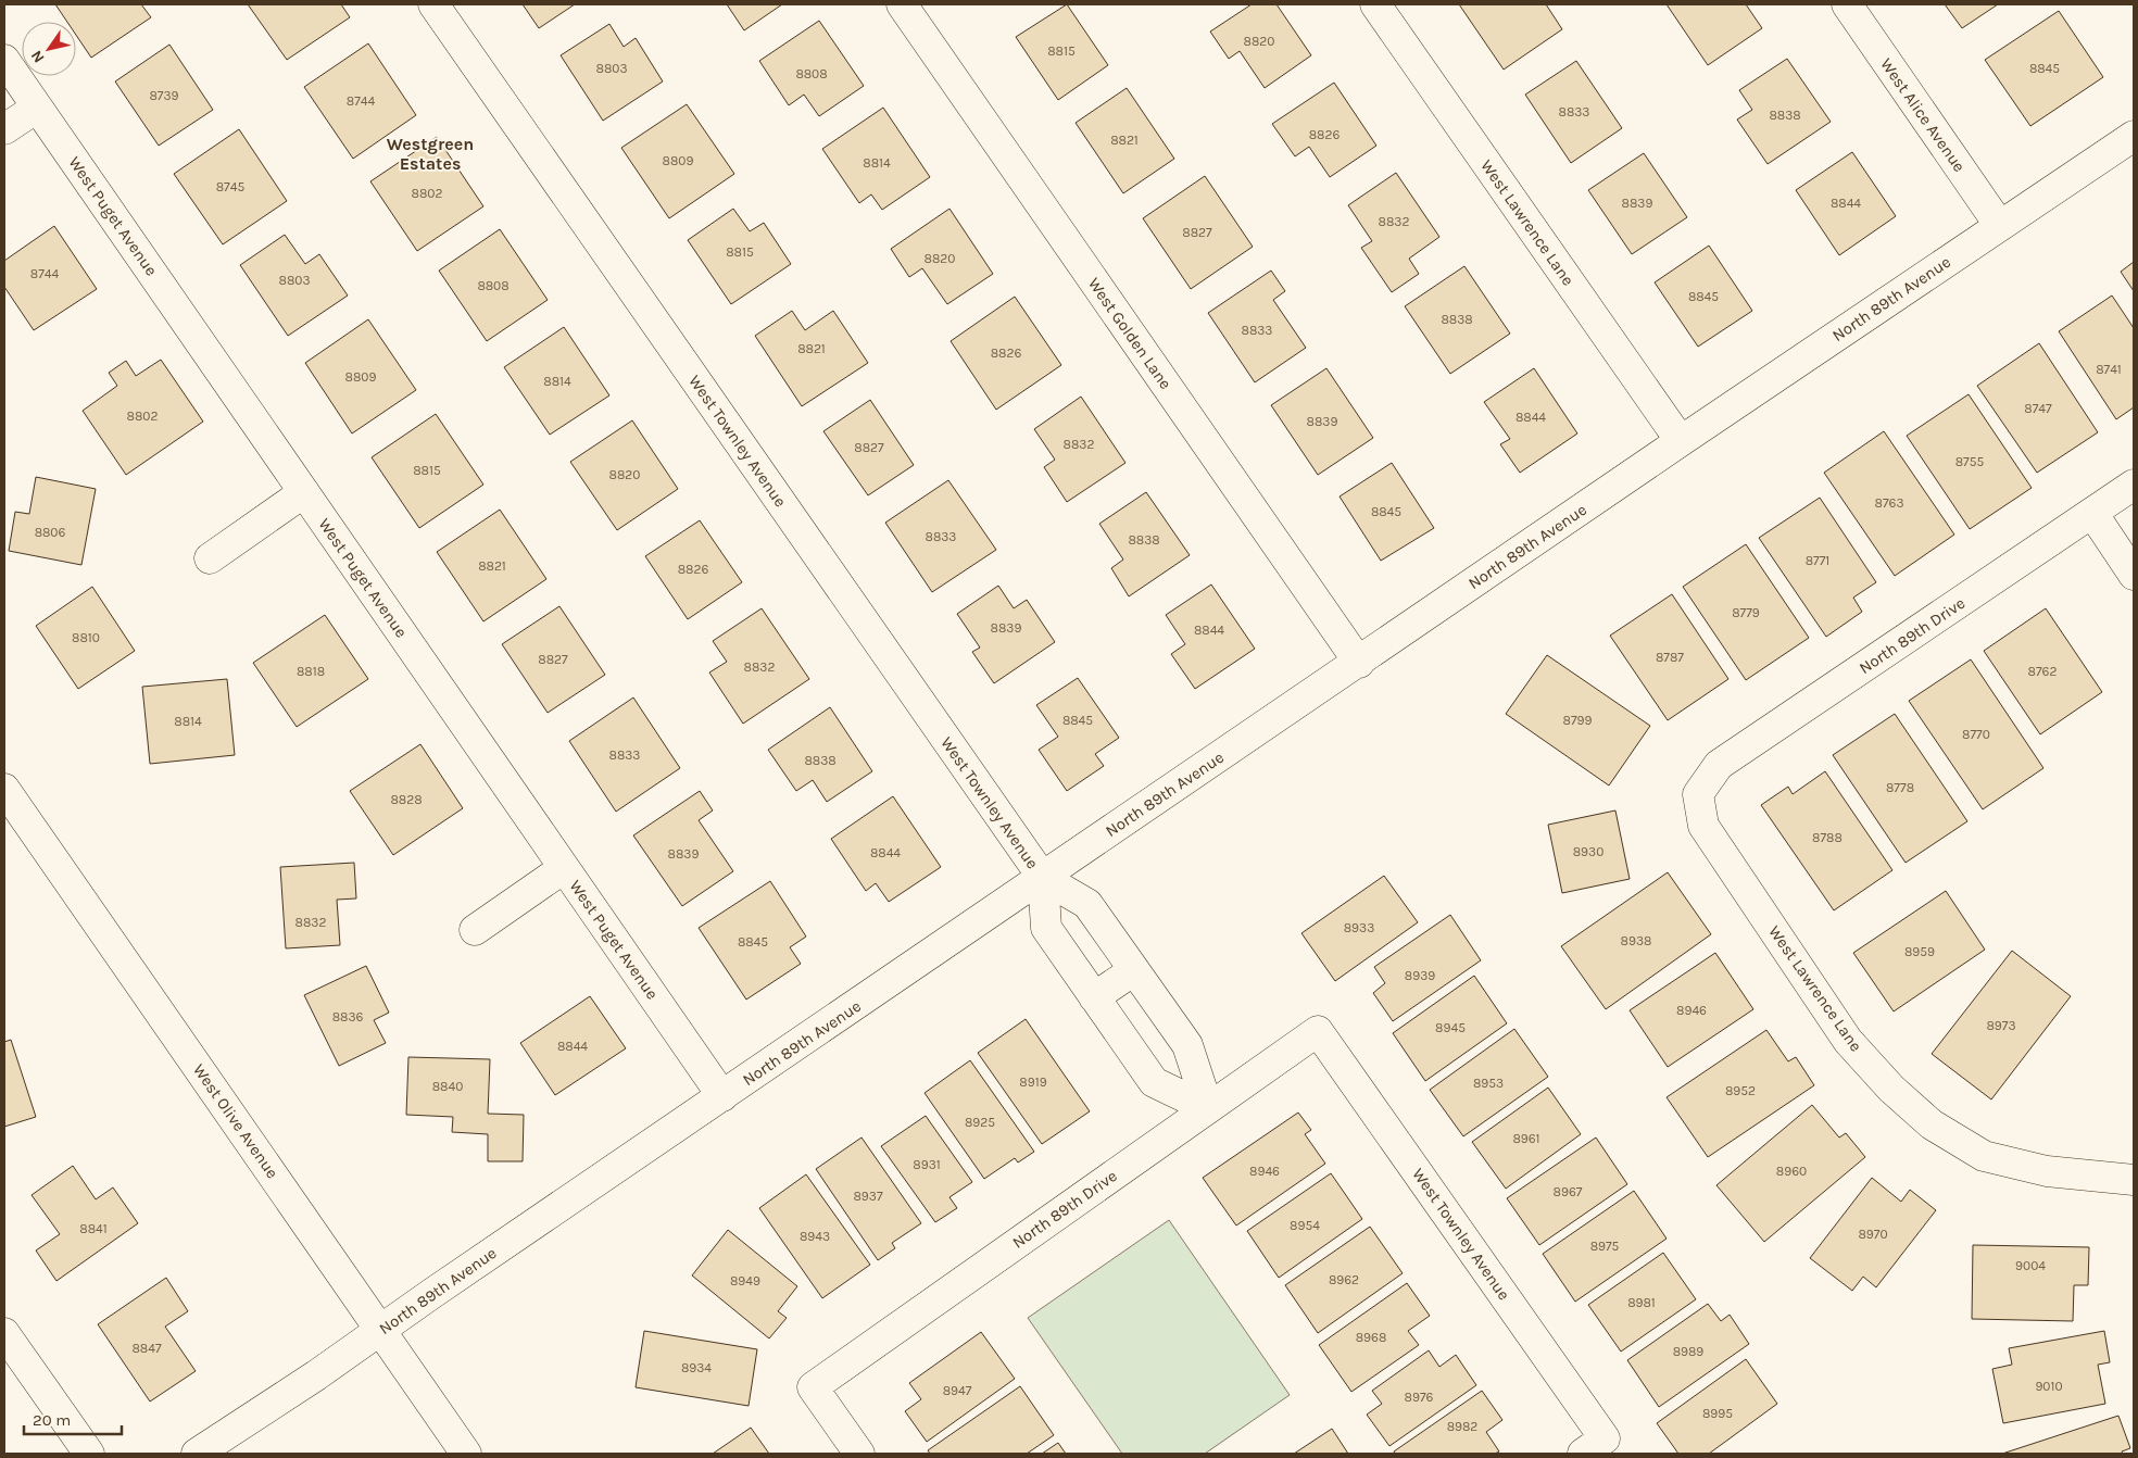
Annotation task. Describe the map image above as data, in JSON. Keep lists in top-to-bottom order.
{
  "streets": {
    "street": [
      "West Alice Avenue",
      "West Puget Avenue",
      "West Lawrence Lane",
      "North 89th Avenue",
      "West Golden Lane",
      "West Townley Avenue",
      "North 89th Drive",
      "West Olive Avenue"
    ]
  },
  "crossings": [
    ["West Alice Avenue", "North 89th Avenue"],
    ["West Puget Avenue", "North 89th Avenue"],
    ["West Lawrence Lane", "North 89th Avenue"],
    ["West Lawrence Lane", "North 89th Drive"],
    ["North 89th Avenue", "West Golden Lane"],
    ["North 89th Avenue", "West Townley Avenue"],
    ["North 89th Avenue", "West Olive Avenue"],
    ["West Townley Avenue", "North 89th Drive"]
  ],
  "districts": ["Westgreen Estates"],
  "house_numbers": [
    "8820",
    "8815",
    "8803",
    "8845",
    "8808",
    "8739",
    "8744",
    "8833",
    "8838",
    "8826",
    "8821",
    "8809",
    "8814",
    "8745",
    "8802",
    "8839",
    "8844",
    "8832",
    "8827",
    "8815",
    "8820",
    "8744",
    "8803",
    "8808",
    "8845",
    "8838",
    "8833",
    "8821",
    "8826",
    "8741",
    "8809",
    "8814",
    "8747",
    "8802",
    "8844",
    "8839",
    "8832",
    "8827",
    "8755",
    "8815",
    "8820",
    "8763",
    "8845",
    "8806",
    "8833",
    "8838",
    "8771",
    "8821",
    "8826",
    "8779",
    "8839",
    "8844",
    "8810",
    "8787",
    "8827",
    "8832",
    "8818",
    "8762",
    "8845",
    "8799",
    "8814",
    "8770",
    "8833",
    "8838",
    "8778",
    "8828",
    "8788",
    "8930",
    "8844",
    "8839",
    "8832",
    "8933",
    "8938",
    "8845",
    "8959",
    "8939",
    "8946",
    "8836",
    "8973",
    "8945",
    "8844",
    "8919",
    "8953",
    "8840",
    "8952",
    "8925",
    "8961",
    "8931",
    "8946",
    "8960",
    "8967",
    "8937",
    "8954",
    "8841",
    "8970",
    "8943",
    "8975",
    "9004",
    "8962",
    "8949",
    "8981",
    "8968",
    "8847",
    "8989",
    "8934",
    "9010",
    "8947",
    "8976",
    "8995",
    "8982"
  ],
  "scale_bar": "20 m",
  "north": "bottom left"
}
